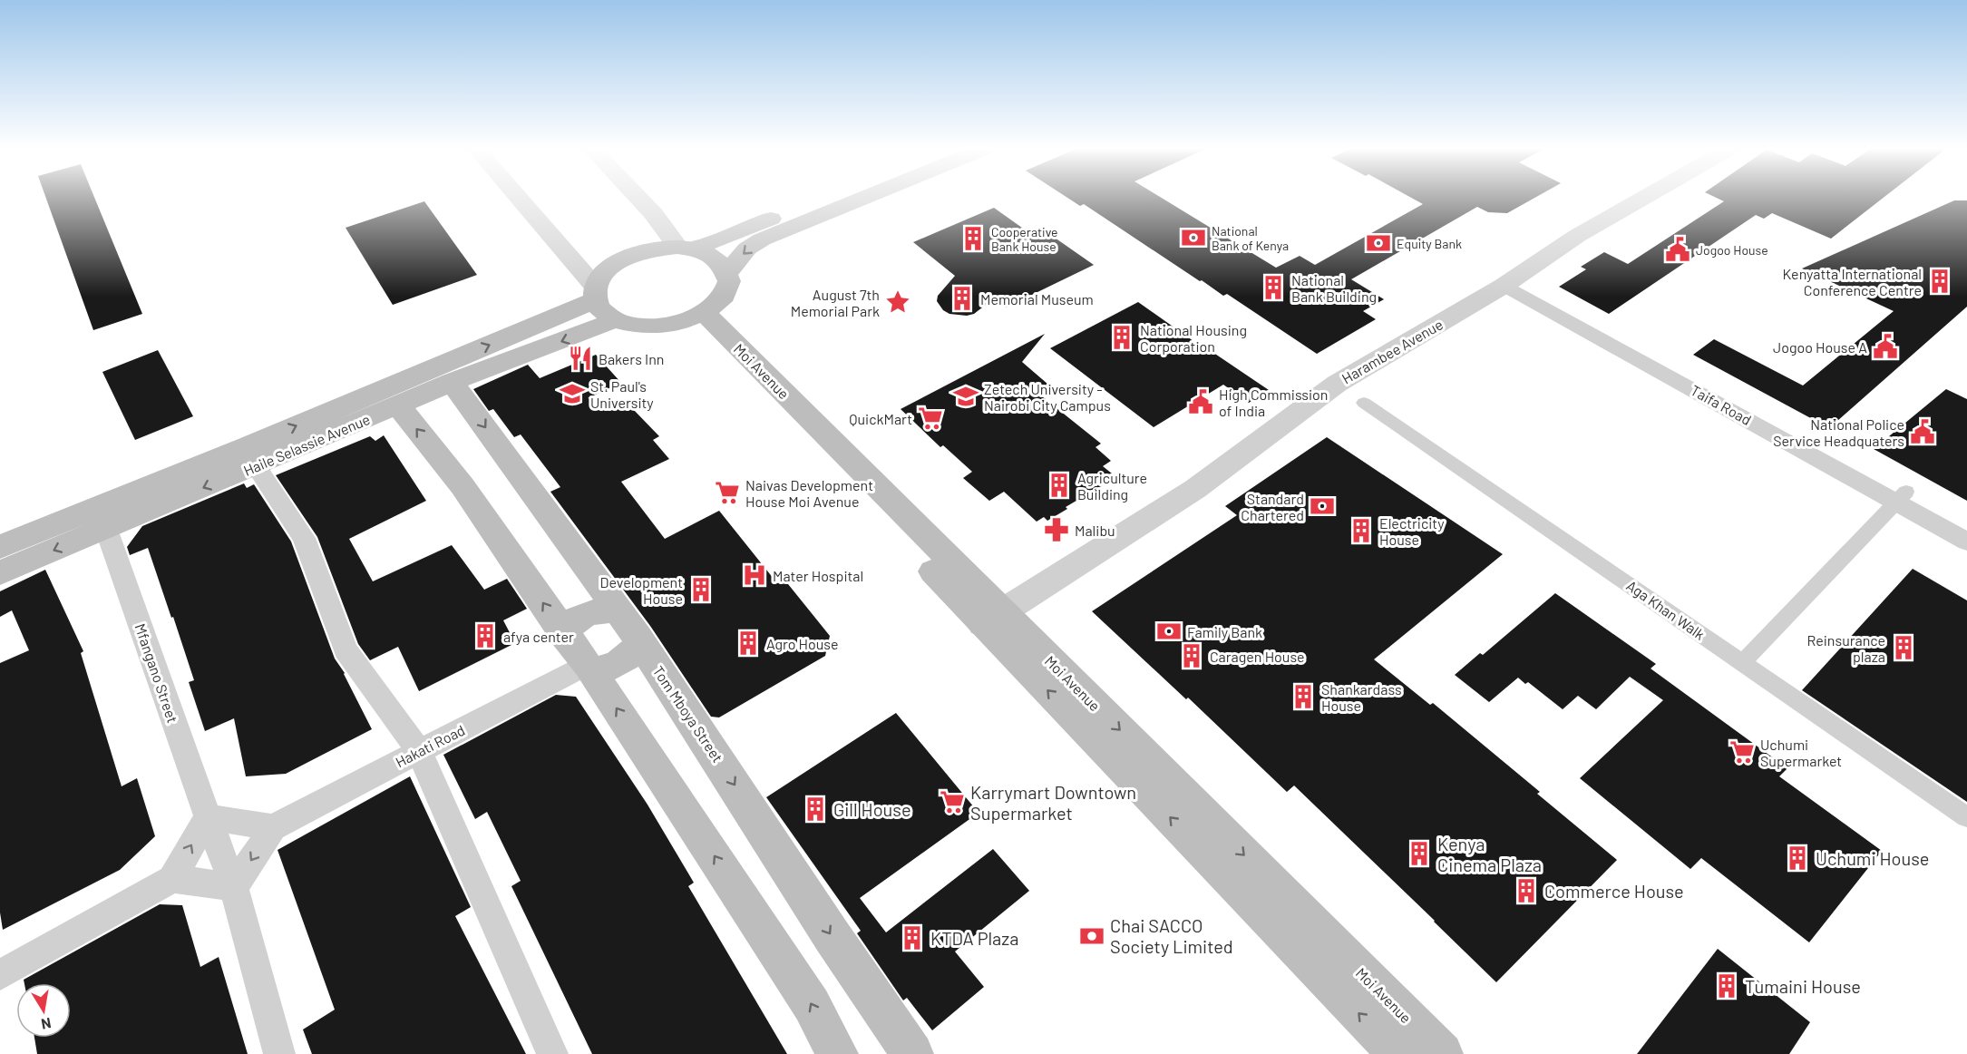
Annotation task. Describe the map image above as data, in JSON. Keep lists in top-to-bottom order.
{
  "streets": {
    "main road": ["Moi Avenue", "Haile Selassie Avenue", "Tom Mboya Street"],
    "street": [
      "Harambee Avenue",
      "Taifa Road",
      "Aga Khan Walk",
      "Mfangano Street",
      "Hakati Road"
    ]
  },
  "crossings": [
    ["Harambee Avenue", "Moi Avenue"],
    ["Harambee Avenue", "Taifa Road"],
    ["Moi Avenue", "Haile Selassie Avenue"],
    ["Haile Selassie Avenue", "Mfangano Street"],
    ["Haile Selassie Avenue", "Tom Mboya Street"],
    ["Tom Mboya Street", "Hakati Road"]
  ],
  "places": {
    "bank": [
      "National Bank of Kenya",
      "Equity Bank",
      "Standard Chartered",
      "Family Bank",
      "Chai SACCO Society Limited"
    ],
    "building": [
      "Cooperative Bank House",
      "Kenyatta International Conference Centre",
      "National Bank Building",
      "Memorial Museum",
      "National Housing Corporation",
      "Agriculture Building",
      "Electricity House",
      "Development House",
      "afya center",
      "Agro House",
      "Reinsurance plaza",
      "Caragen House",
      "Shankardass House",
      "Gill House",
      "Kenya Cinema Plaza",
      "Uchumi House",
      "Commerce House",
      "KTDA Plaza",
      "Tumaini House"
    ],
    "public building": [
      "Jogoo House",
      "Jogoo House A",
      "High Commission of India",
      "National Police Service Headquaters"
    ],
    "place": ["August 7th Memorial Park"],
    "restaurant": ["Bakers Inn"],
    "school or university": ["St. Paul's University", "Zetech University - Nairobi City Campus"],
    "supermarket": [
      "QuickMart",
      "Naivas Development House Moi Avenue",
      "Uchumi Supermarket",
      "Karrymart Downtown Supermarket"
    ],
    "pharmacy": ["Malibu"],
    "hospital": ["Mater Hospital"]
  },
  "north": "bottom"
}
